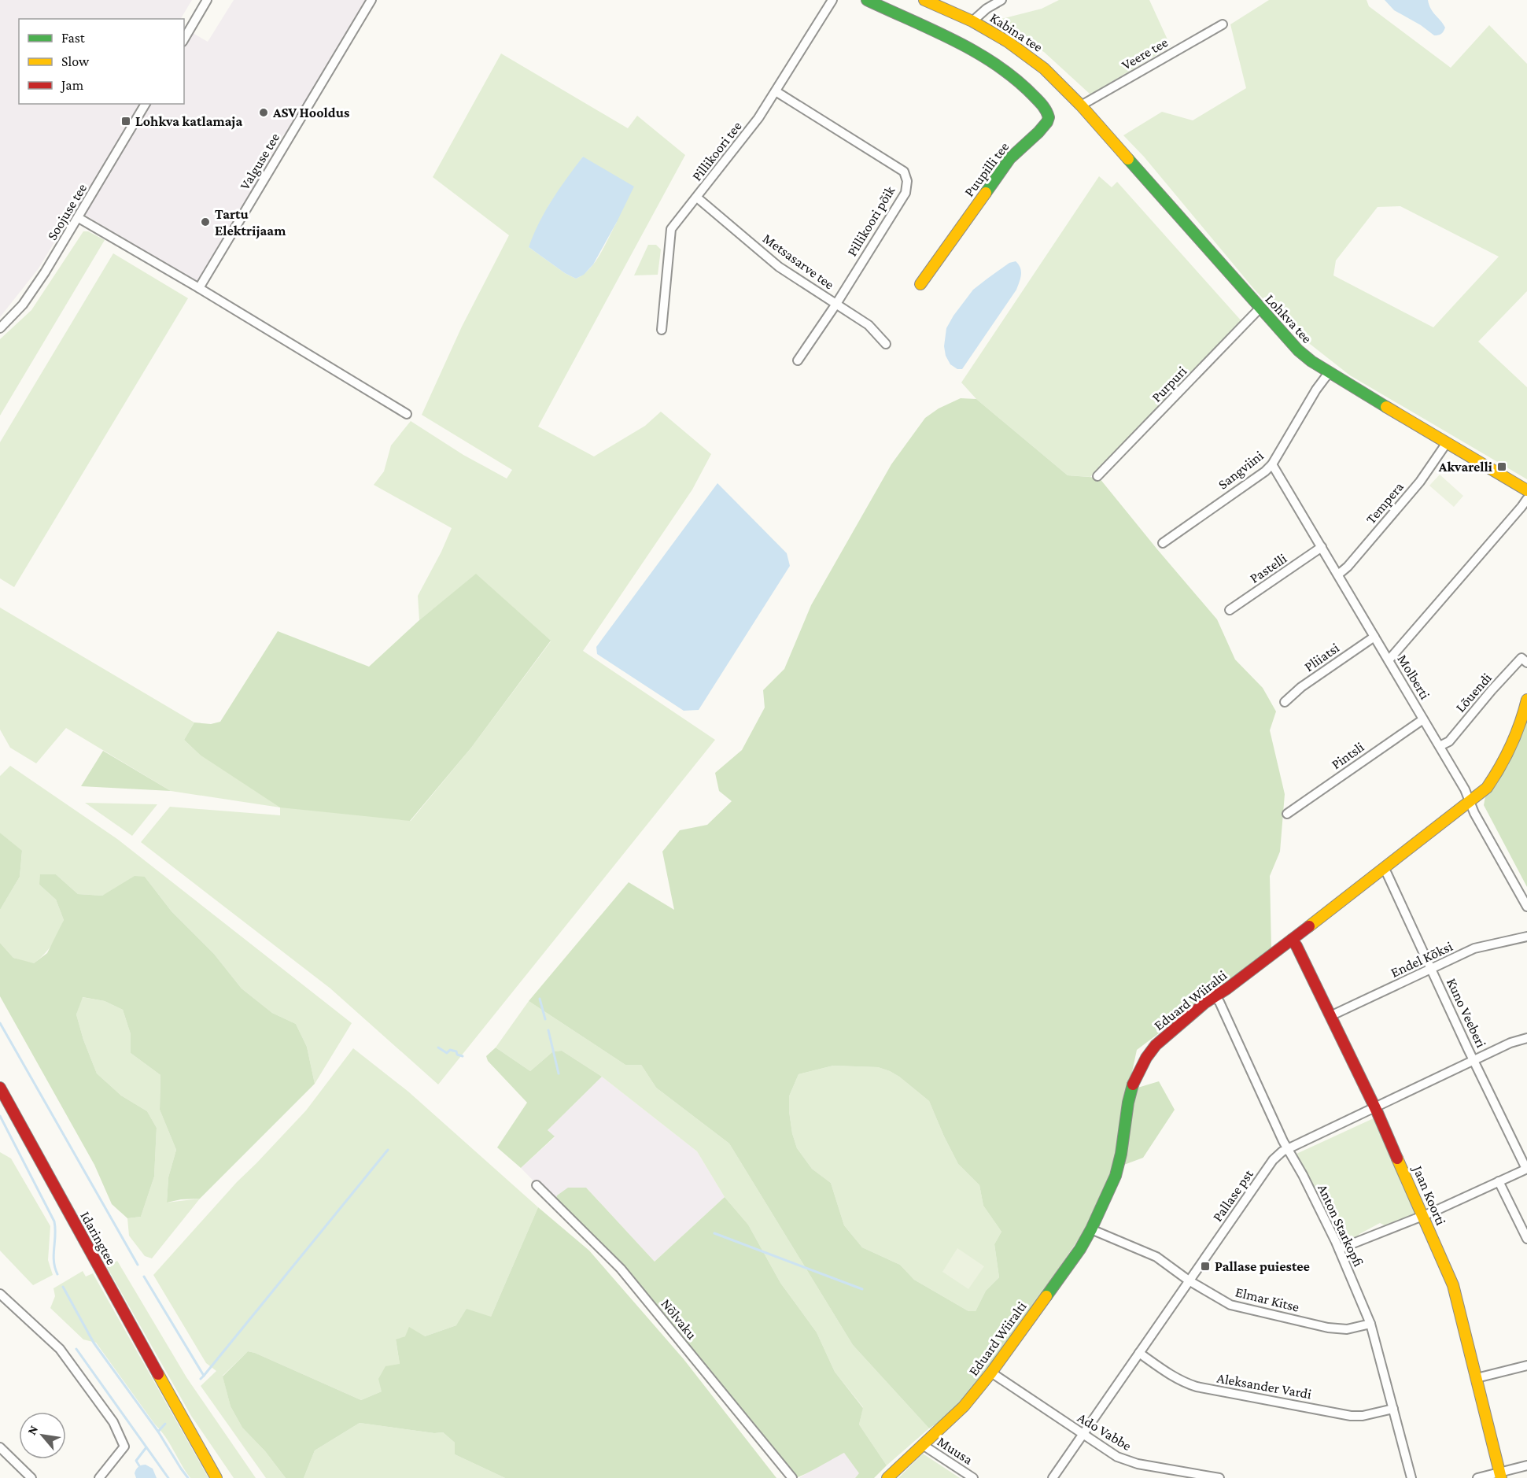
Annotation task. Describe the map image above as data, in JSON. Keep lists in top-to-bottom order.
{
  "streets": {
    "street": [
      "Kabina tee",
      "Veere tee",
      "Pillikoori tee",
      "Valguse tee",
      "Puupilli tee",
      "Soojuse tee",
      "Pillikoori põik",
      "Metsasarve tee",
      "Lohkva tee",
      "Purpuri",
      "Sangviini",
      "Tempera",
      "Pastelli",
      "Pliiatsi",
      "Molberti",
      "Lõuendi",
      "Pintsli",
      "Endel Kõksi",
      "Eduard Wiiralti",
      "Kuno Veeberi",
      "Pallase pst",
      "Jaan Koorti",
      "Anton Starkopfi",
      "Idaringtee",
      "Elmar Kitse",
      "Nõlvaku",
      "Aleksander Vardi",
      "Ado Vabbe",
      "Muusa"
    ]
  },
  "crossings": [
    ["Kabina tee", "Veere tee"],
    ["Kabina tee", "Lohkva tee"],
    ["Veere tee", "Lohkva tee"],
    ["Pillikoori tee", "Pillikoori põik"],
    ["Pillikoori tee", "Metsasarve tee"],
    ["Pillikoori põik", "Metsasarve tee"],
    ["Lohkva tee", "Purpuri"],
    ["Lohkva tee", "Sangviini"],
    ["Lohkva tee", "Tempera"],
    ["Sangviini", "Molberti"],
    ["Tempera", "Molberti"],
    ["Pastelli", "Molberti"],
    ["Pliiatsi", "Molberti"],
    ["Molberti", "Lõuendi"],
    ["Molberti", "Pintsli"],
    ["Molberti", "Eduard Wiiralti"],
    ["Endel Kõksi", "Kuno Veeberi"],
    ["Endel Kõksi", "Jaan Koorti"],
    ["Eduard Wiiralti", "Kuno Veeberi"],
    ["Eduard Wiiralti", "Jaan Koorti"],
    ["Eduard Wiiralti", "Anton Starkopfi"],
    ["Eduard Wiiralti", "Elmar Kitse"],
    ["Eduard Wiiralti", "Ado Vabbe"],
    ["Eduard Wiiralti", "Muusa"],
    ["Kuno Veeberi", "Pallase pst"],
    ["Pallase pst", "Jaan Koorti"],
    ["Pallase pst", "Anton Starkopfi"],
    ["Pallase pst", "Elmar Kitse"],
    ["Pallase pst", "Aleksander Vardi"],
    ["Pallase pst", "Ado Vabbe"],
    ["Anton Starkopfi", "Elmar Kitse"],
    ["Anton Starkopfi", "Aleksander Vardi"]
  ],
  "places": {
    "other": ["ASV Hooldus", "Tartu Elektrijaam"],
    "transit": ["Lohkva katlamaja", "Akvarelli", "Pallase puiestee"]
  },
  "legend": ["Fast", "Slow", "Jam"],
  "north": "top left"
}
